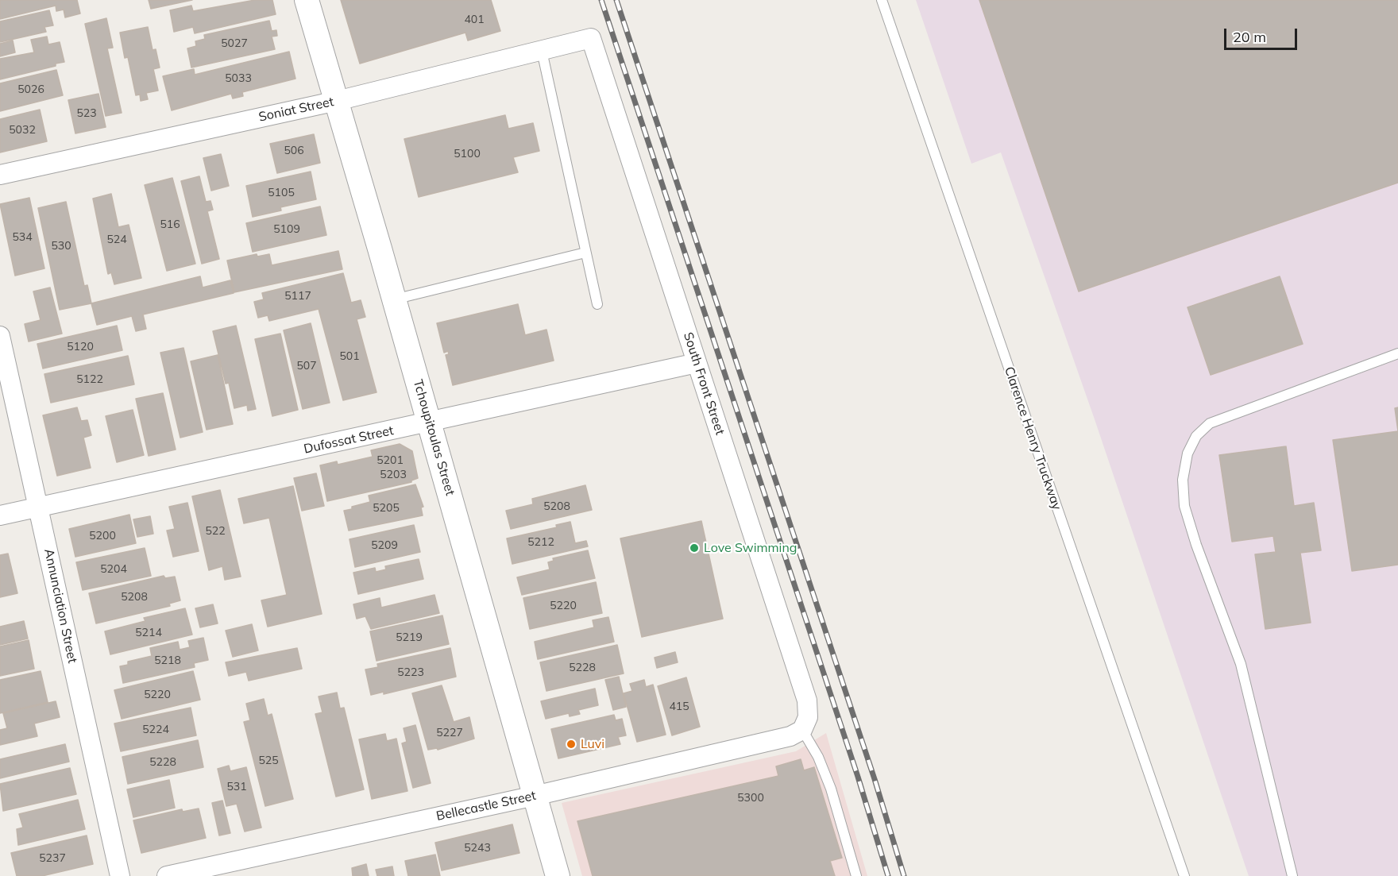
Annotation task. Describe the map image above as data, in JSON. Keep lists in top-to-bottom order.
{
  "streets": {
    "street": [
      "Soniat Street",
      "South Front Street",
      "Tchoupitoulas Street",
      "Dufossat Street",
      "Annunciation Street",
      "Bellecastle Street"
    ],
    "lane": ["Clarence Henry Truckway"]
  },
  "crossings": [
    ["Soniat Street", "South Front Street"],
    ["Soniat Street", "Tchoupitoulas Street"],
    ["South Front Street", "Dufossat Street"],
    ["South Front Street", "Bellecastle Street"],
    ["Tchoupitoulas Street", "Dufossat Street"],
    ["Tchoupitoulas Street", "Bellecastle Street"],
    ["Dufossat Street", "Annunciation Street"]
  ],
  "places": ["Love Swimming", "Luvi"],
  "house_numbers": [
    "401",
    "5027",
    "5033",
    "5026",
    "523",
    "5032",
    "506",
    "5100",
    "5105",
    "516",
    "5109",
    "534",
    "524",
    "530",
    "5117",
    "5120",
    "501",
    "507",
    "5122",
    "5201",
    "5203",
    "5208",
    "5205",
    "522",
    "5200",
    "5212",
    "5209",
    "5204",
    "5208",
    "5220",
    "5214",
    "5219",
    "5218",
    "5228",
    "5223",
    "5220",
    "415",
    "5224",
    "5227",
    "525",
    "5228",
    "531",
    "5300",
    "5243",
    "5237"
  ],
  "scale_bar": "20 m"
}
